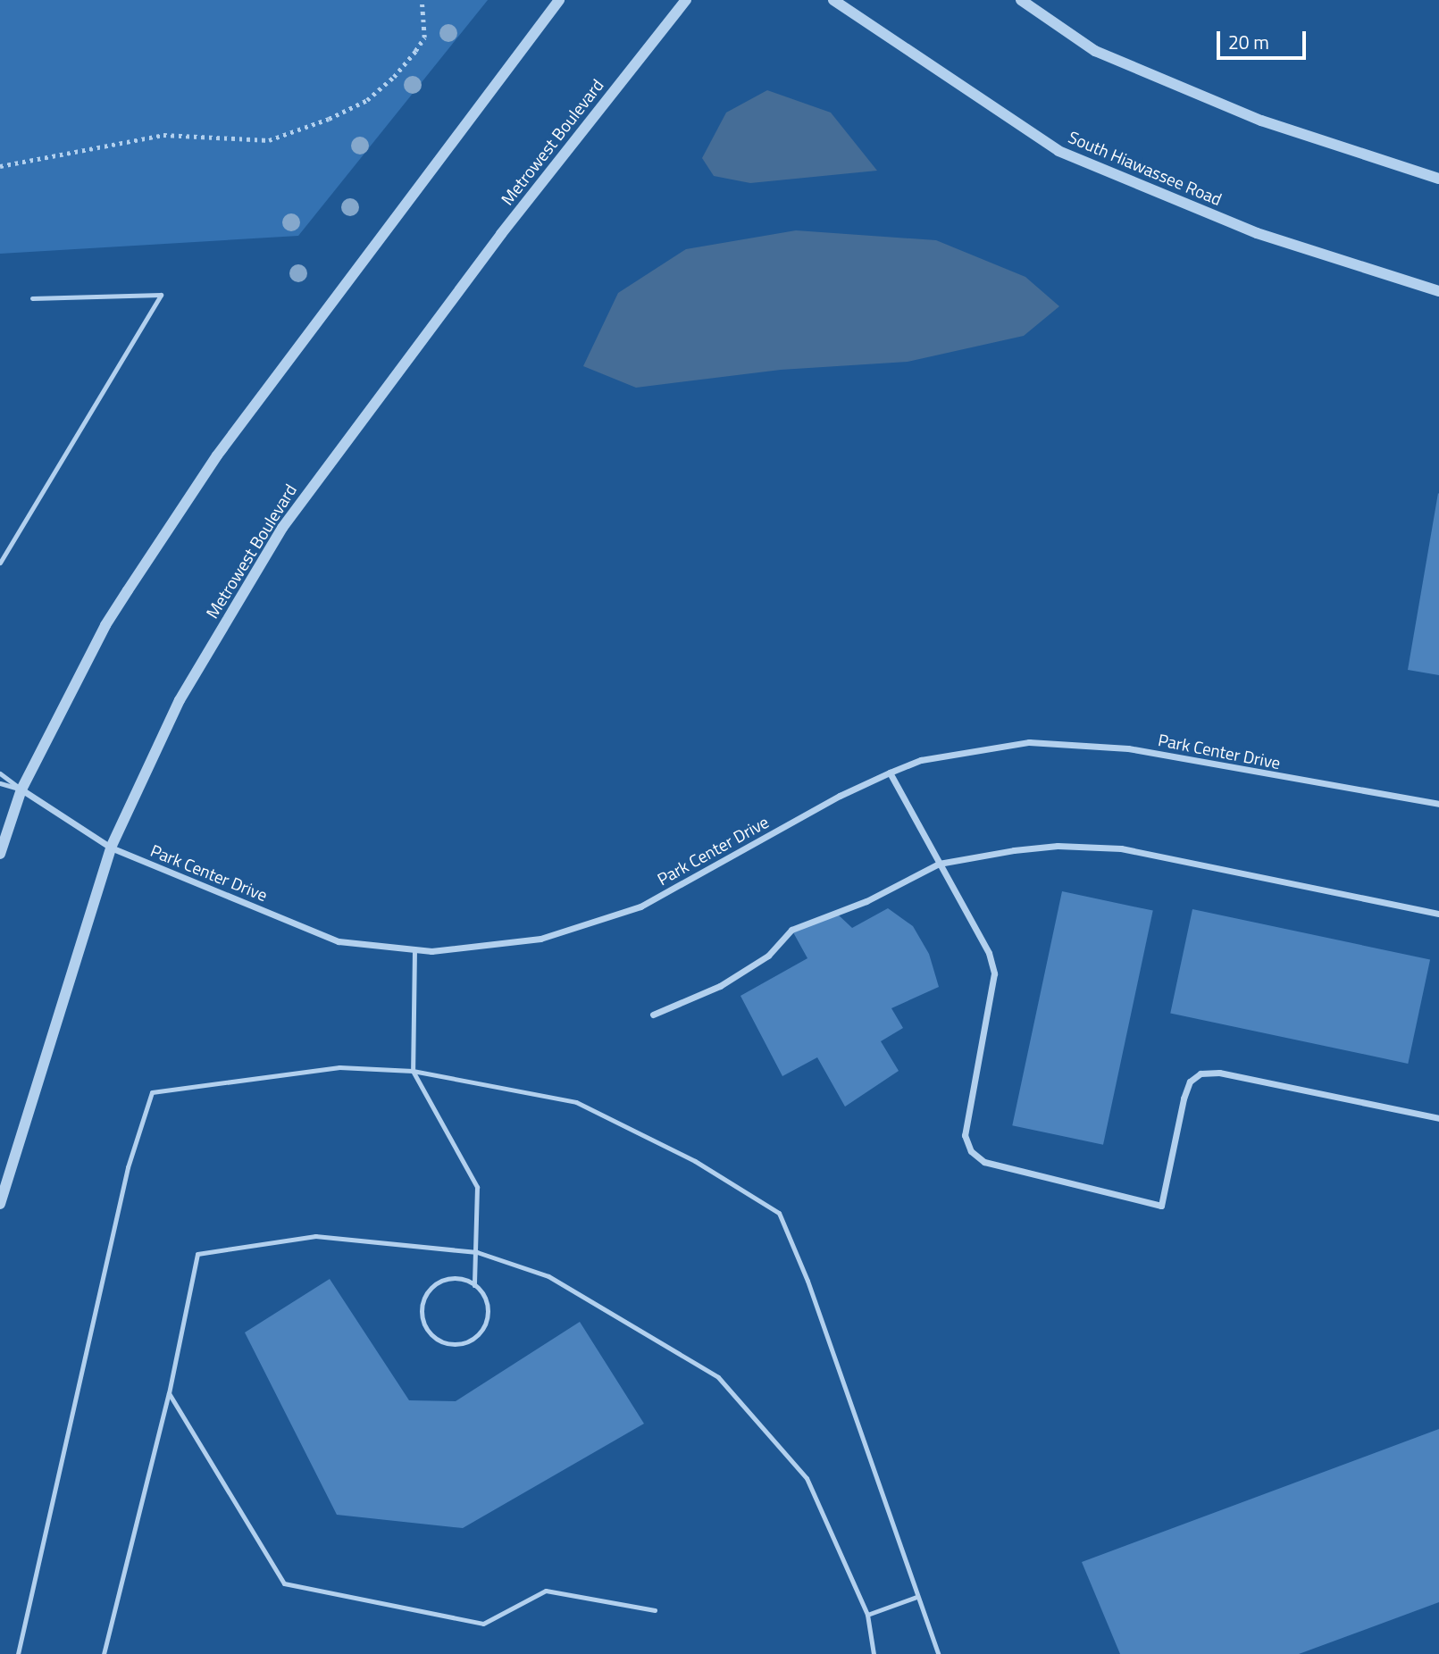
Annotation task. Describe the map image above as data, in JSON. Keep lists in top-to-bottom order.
{
  "streets": {
    "street": ["Metrowest Boulevard", "South Hiawassee Road", "Park Center Drive"]
  },
  "crossings": [
    ["Metrowest Boulevard", "Park Center Drive"]
  ],
  "scale_bar": "20 m"
}
